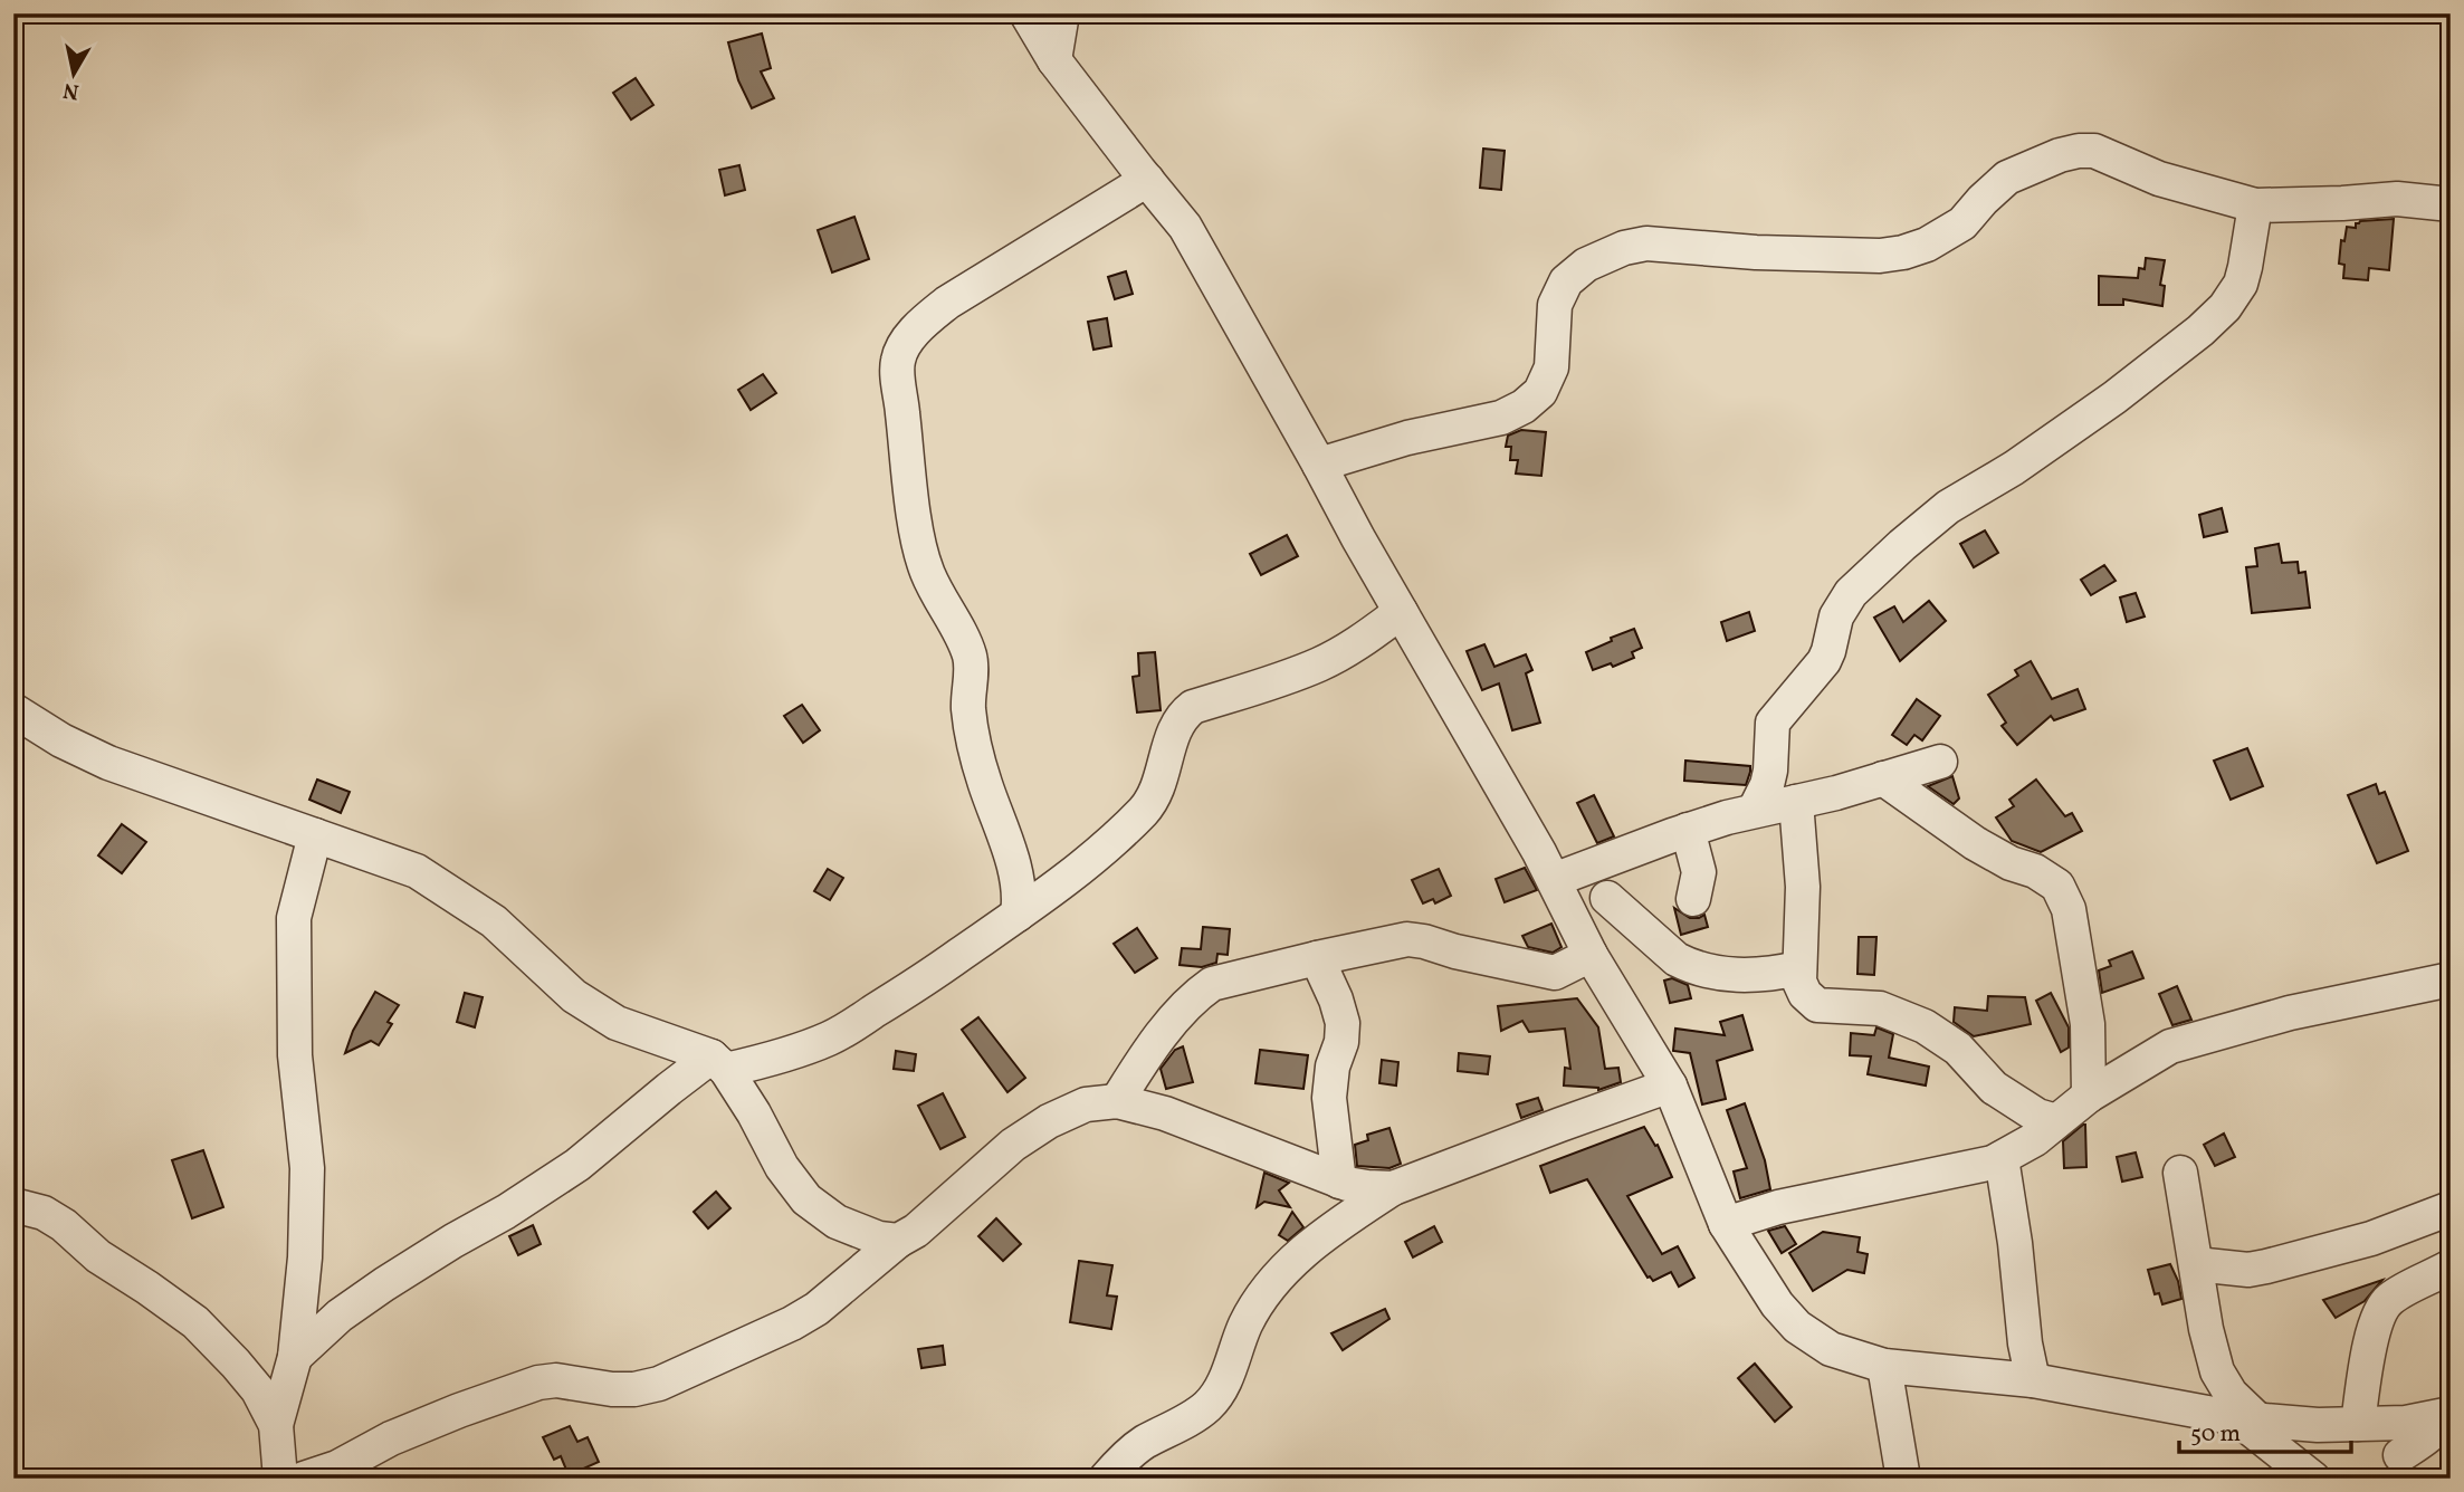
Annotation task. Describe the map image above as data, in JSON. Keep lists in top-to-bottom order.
{
  "scale_bar": "50 m",
  "north": "bottom"
}
